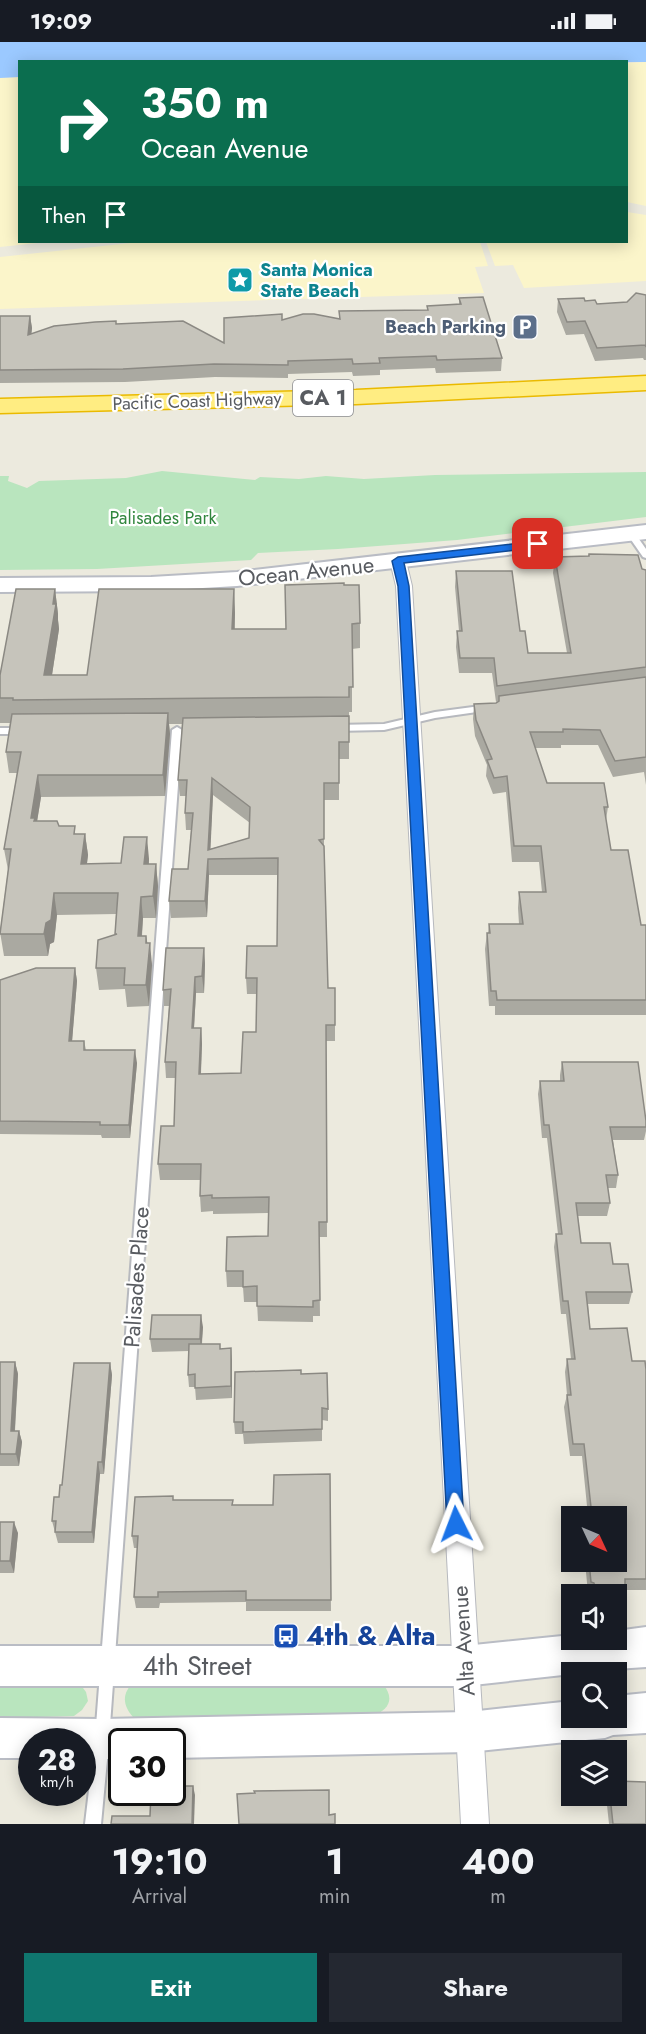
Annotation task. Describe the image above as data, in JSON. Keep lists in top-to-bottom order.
{
  "streets": {
    "highway": ["CA 1", "Pacific Coast Highway"],
    "street": ["Ocean Avenue", "Alta Avenue", "4th Street"],
    "lane": ["Palisades Place"]
  },
  "crossings": [
    ["Ocean Avenue", "Alta Avenue"],
    ["Palisades Place", "4th Street"],
    ["Alta Avenue", "4th Street"]
  ],
  "parks": ["Palisades Park"],
  "places": {
    "place": ["Santa Monica State Beach"],
    "parking": ["Beach Parking"],
    "bus stop": ["4th & Alta"]
  },
  "north": "bottom right",
  "page": {
    "status": "19:09",
    "turn": ["350 m", "Ocean Avenue"],
    "then": "Then",
    "speed": "28 km/h",
    "limit": "30",
    "eta": [
      "19:10",
      "Arrival",
      "1",
      "min",
      "400",
      "m"
    ],
    "buttons": ["Exit", "Share"]
  }
}
